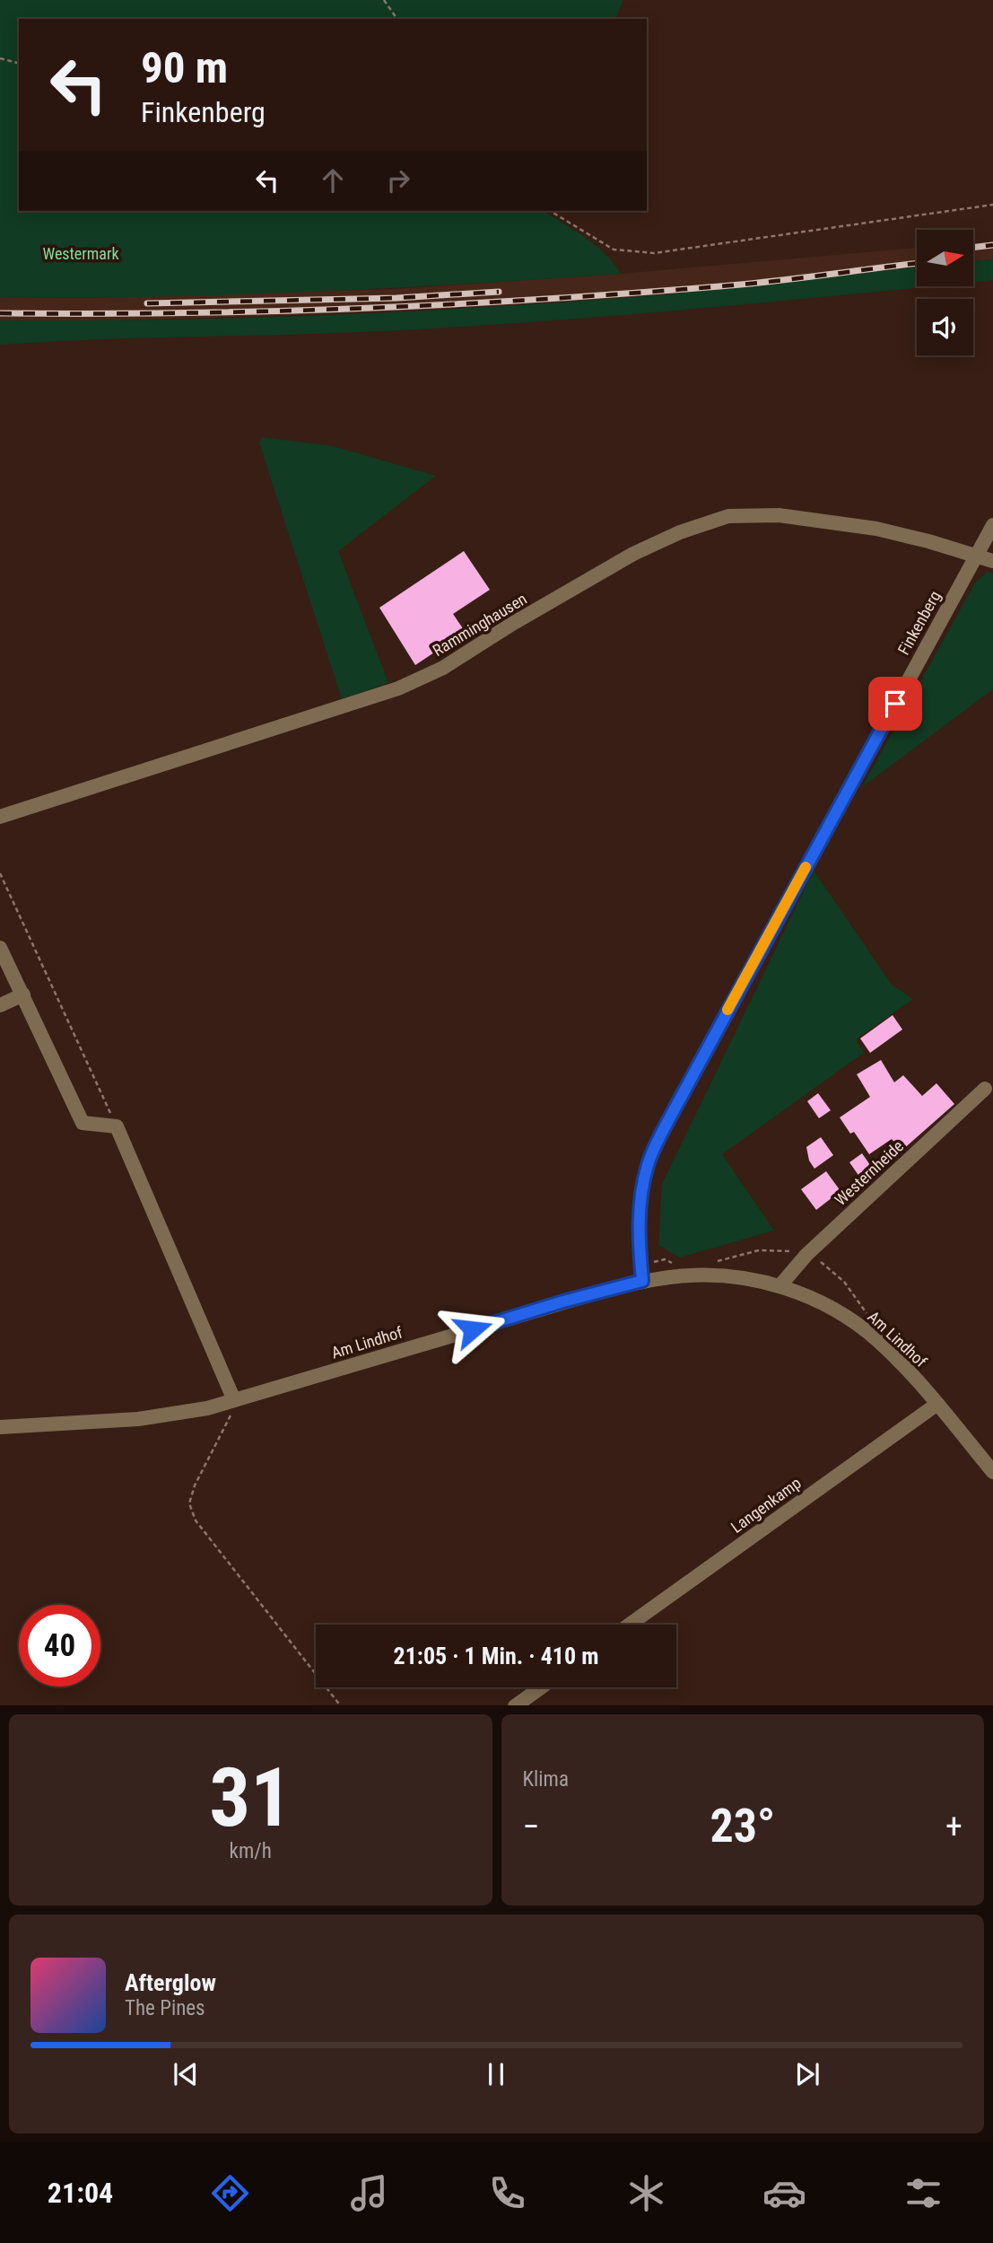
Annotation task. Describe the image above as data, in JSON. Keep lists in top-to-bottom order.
{
  "streets": {
    "street": [
      "Finkenberg",
      "Ramminghausen",
      "Westernheide",
      "Am Lindhof",
      "Langenkamp"
    ]
  },
  "crossings": [
    ["Finkenberg", "Ramminghausen"],
    ["Finkenberg", "Am Lindhof"],
    ["Westernheide", "Am Lindhof"],
    ["Am Lindhof", "Langenkamp"]
  ],
  "parks": ["Westermark"],
  "north": "right",
  "page": {
    "turn": ["90 m", "Finkenberg"],
    "limit": "40",
    "trip": "21:05 · 1 Min. · 410 m",
    "tile": [
      ["31", "km/h"],
      "Klima"
    ],
    "heat": ["−", "23°", "+"],
    "song": ["Afterglow", "The Pines"],
    "tabs": "21:04"
  }
}
